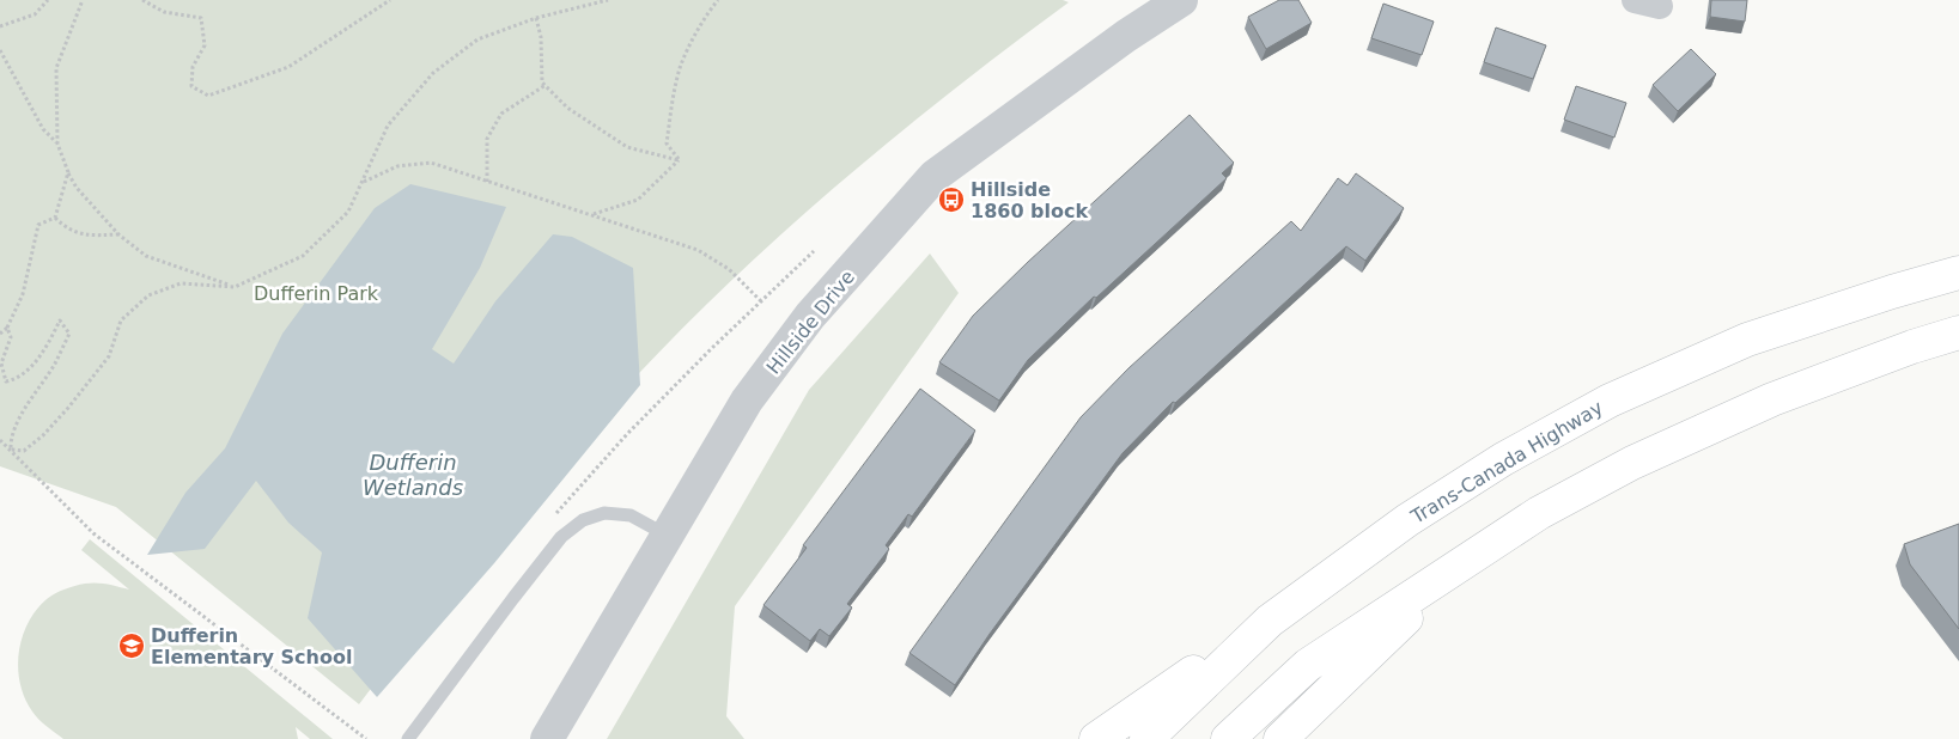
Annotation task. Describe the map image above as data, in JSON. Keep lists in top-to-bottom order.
{
  "streets": {
    "highway": ["Trans-Canada Highway"],
    "street": ["Hillside Drive"]
  },
  "water": ["Dufferin Wetlands"],
  "parks": ["Dufferin Park"],
  "places": {
    "bus stop": ["Hillside 1860 block"],
    "school or university": ["Dufferin Elementary School"]
  }
}
